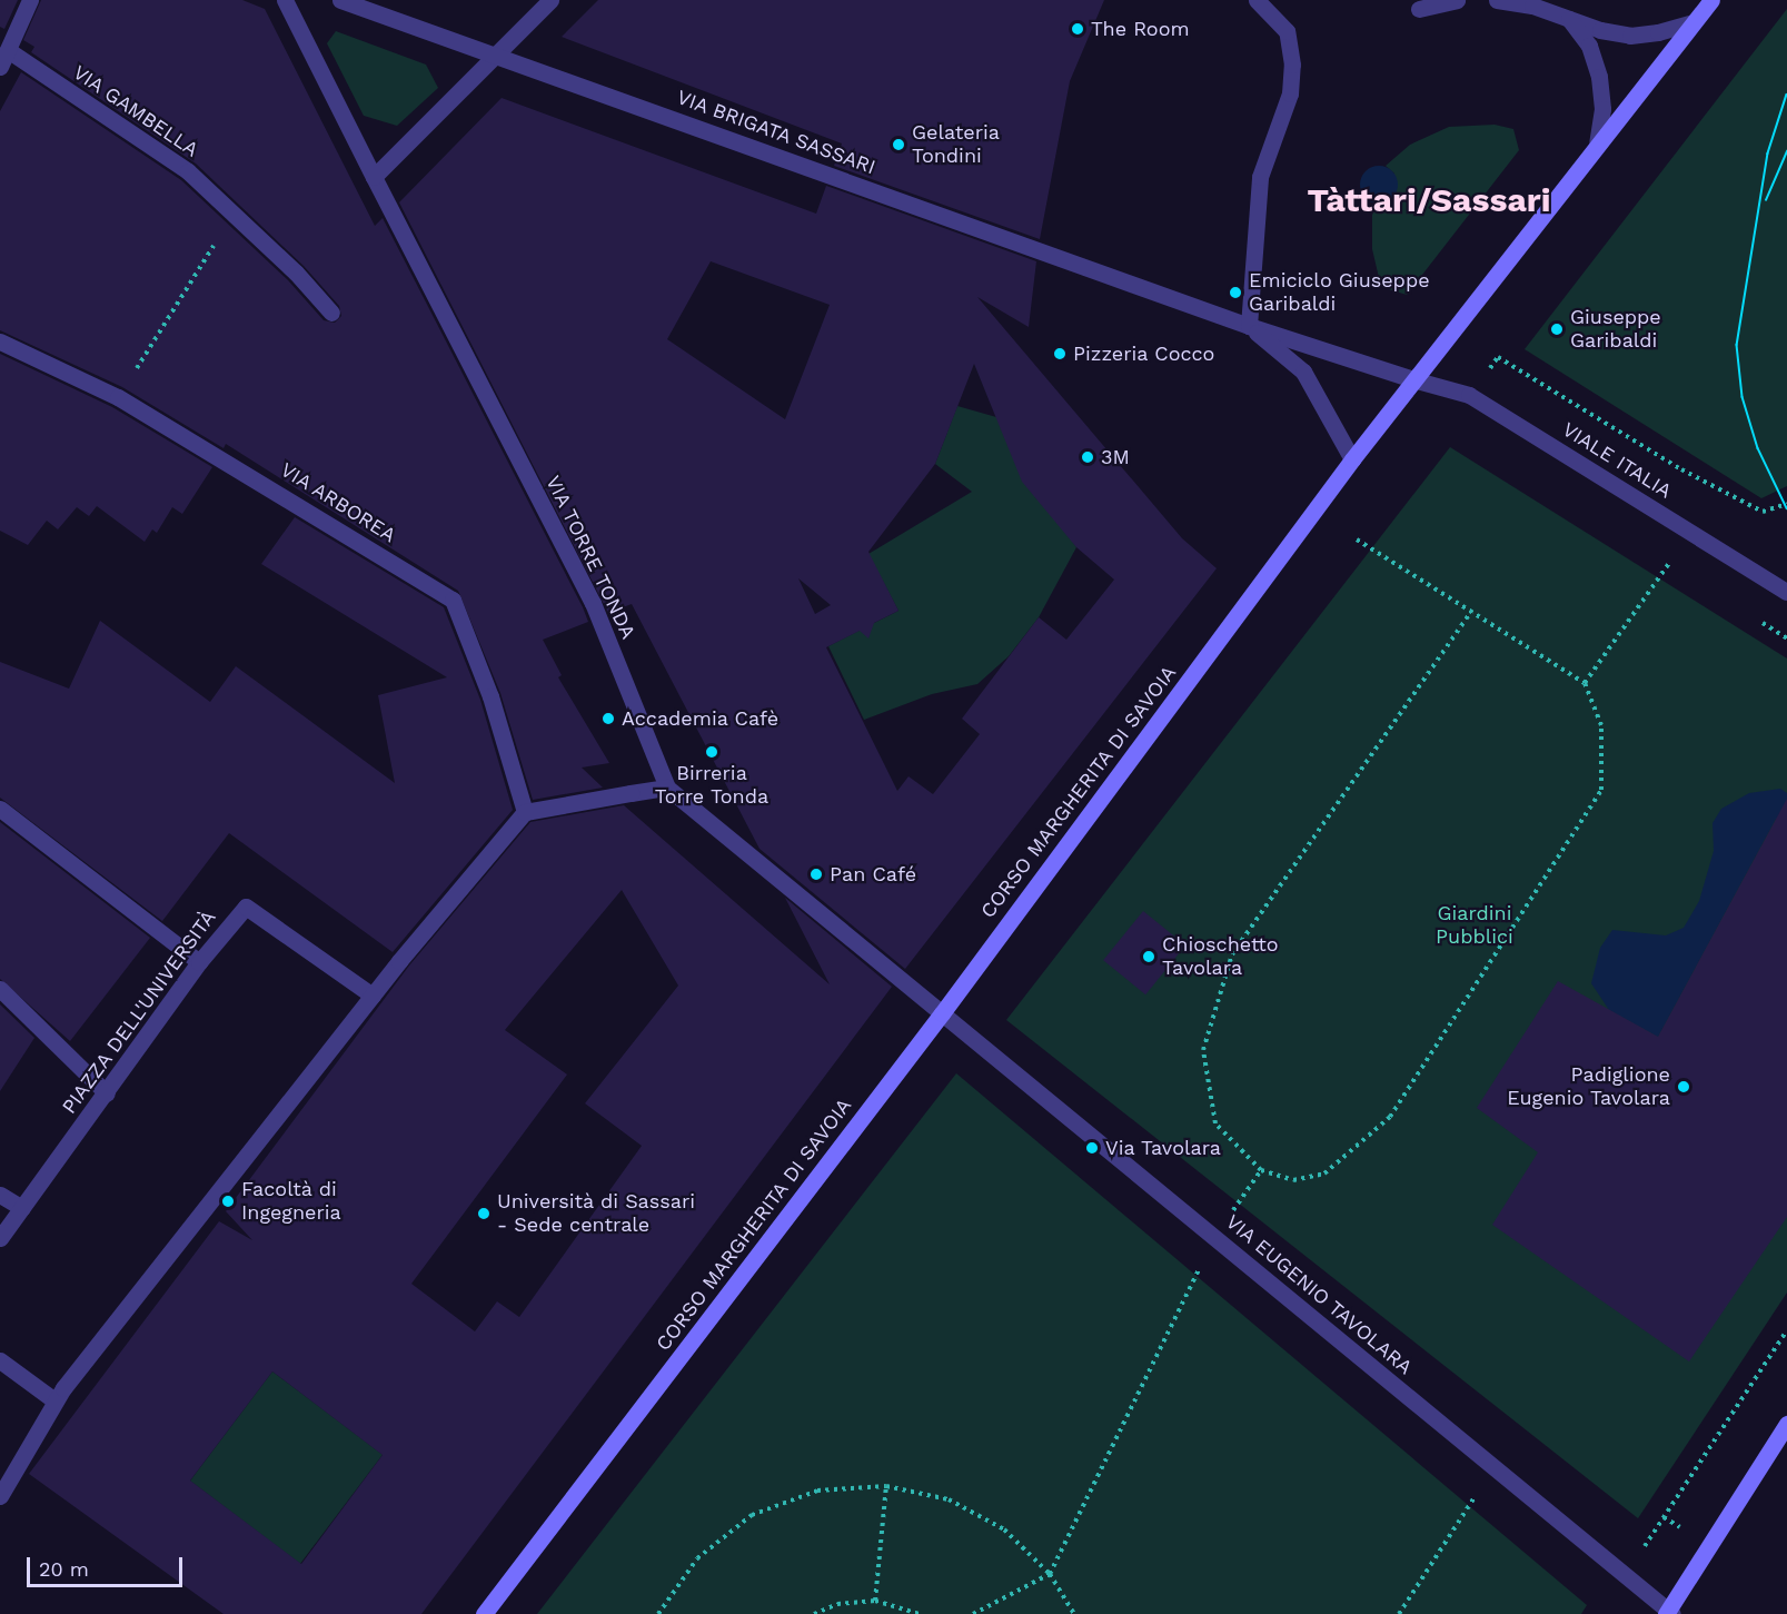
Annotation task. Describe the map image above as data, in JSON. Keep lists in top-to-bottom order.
{
  "streets": {
    "main road": ["CORSO MARGHERITA DI SAVOIA"],
    "street": [
      "VIA GAMBELLA",
      "VIA BRIGATA SASSARI",
      "VIALE ITALIA",
      "VIA ARBOREA",
      "VIA TORRE TONDA",
      "PIAZZA DELL'UNIVERSITÀ",
      "VIA EUGENIO TAVOLARA"
    ]
  },
  "crossings": [
    ["VIALE ITALIA", "CORSO MARGHERITA DI SAVOIA"],
    ["VIA TORRE TONDA", "CORSO MARGHERITA DI SAVOIA"],
    ["VIA TORRE TONDA", "VIA EUGENIO TAVOLARA"],
    ["CORSO MARGHERITA DI SAVOIA", "VIA EUGENIO TAVOLARA"]
  ],
  "districts": ["Tàttari/Sassari"],
  "parks": ["Giardini Pubblici"],
  "places": [
    "The Room",
    "Gelateria Tondini",
    "Emiciclo Giuseppe Garibaldi",
    "Giuseppe Garibaldi",
    "Pizzeria Cocco",
    "3M",
    "Accademia Cafè",
    "Birreria Torre Tonda",
    "Pan Café",
    "Chioschetto Tavolara",
    "Padiglione Eugenio Tavolara",
    "Via Tavolara",
    "Facoltà di Ingegneria",
    "Università di Sassari - Sede centrale"
  ],
  "scale_bar": "20 m"
}
